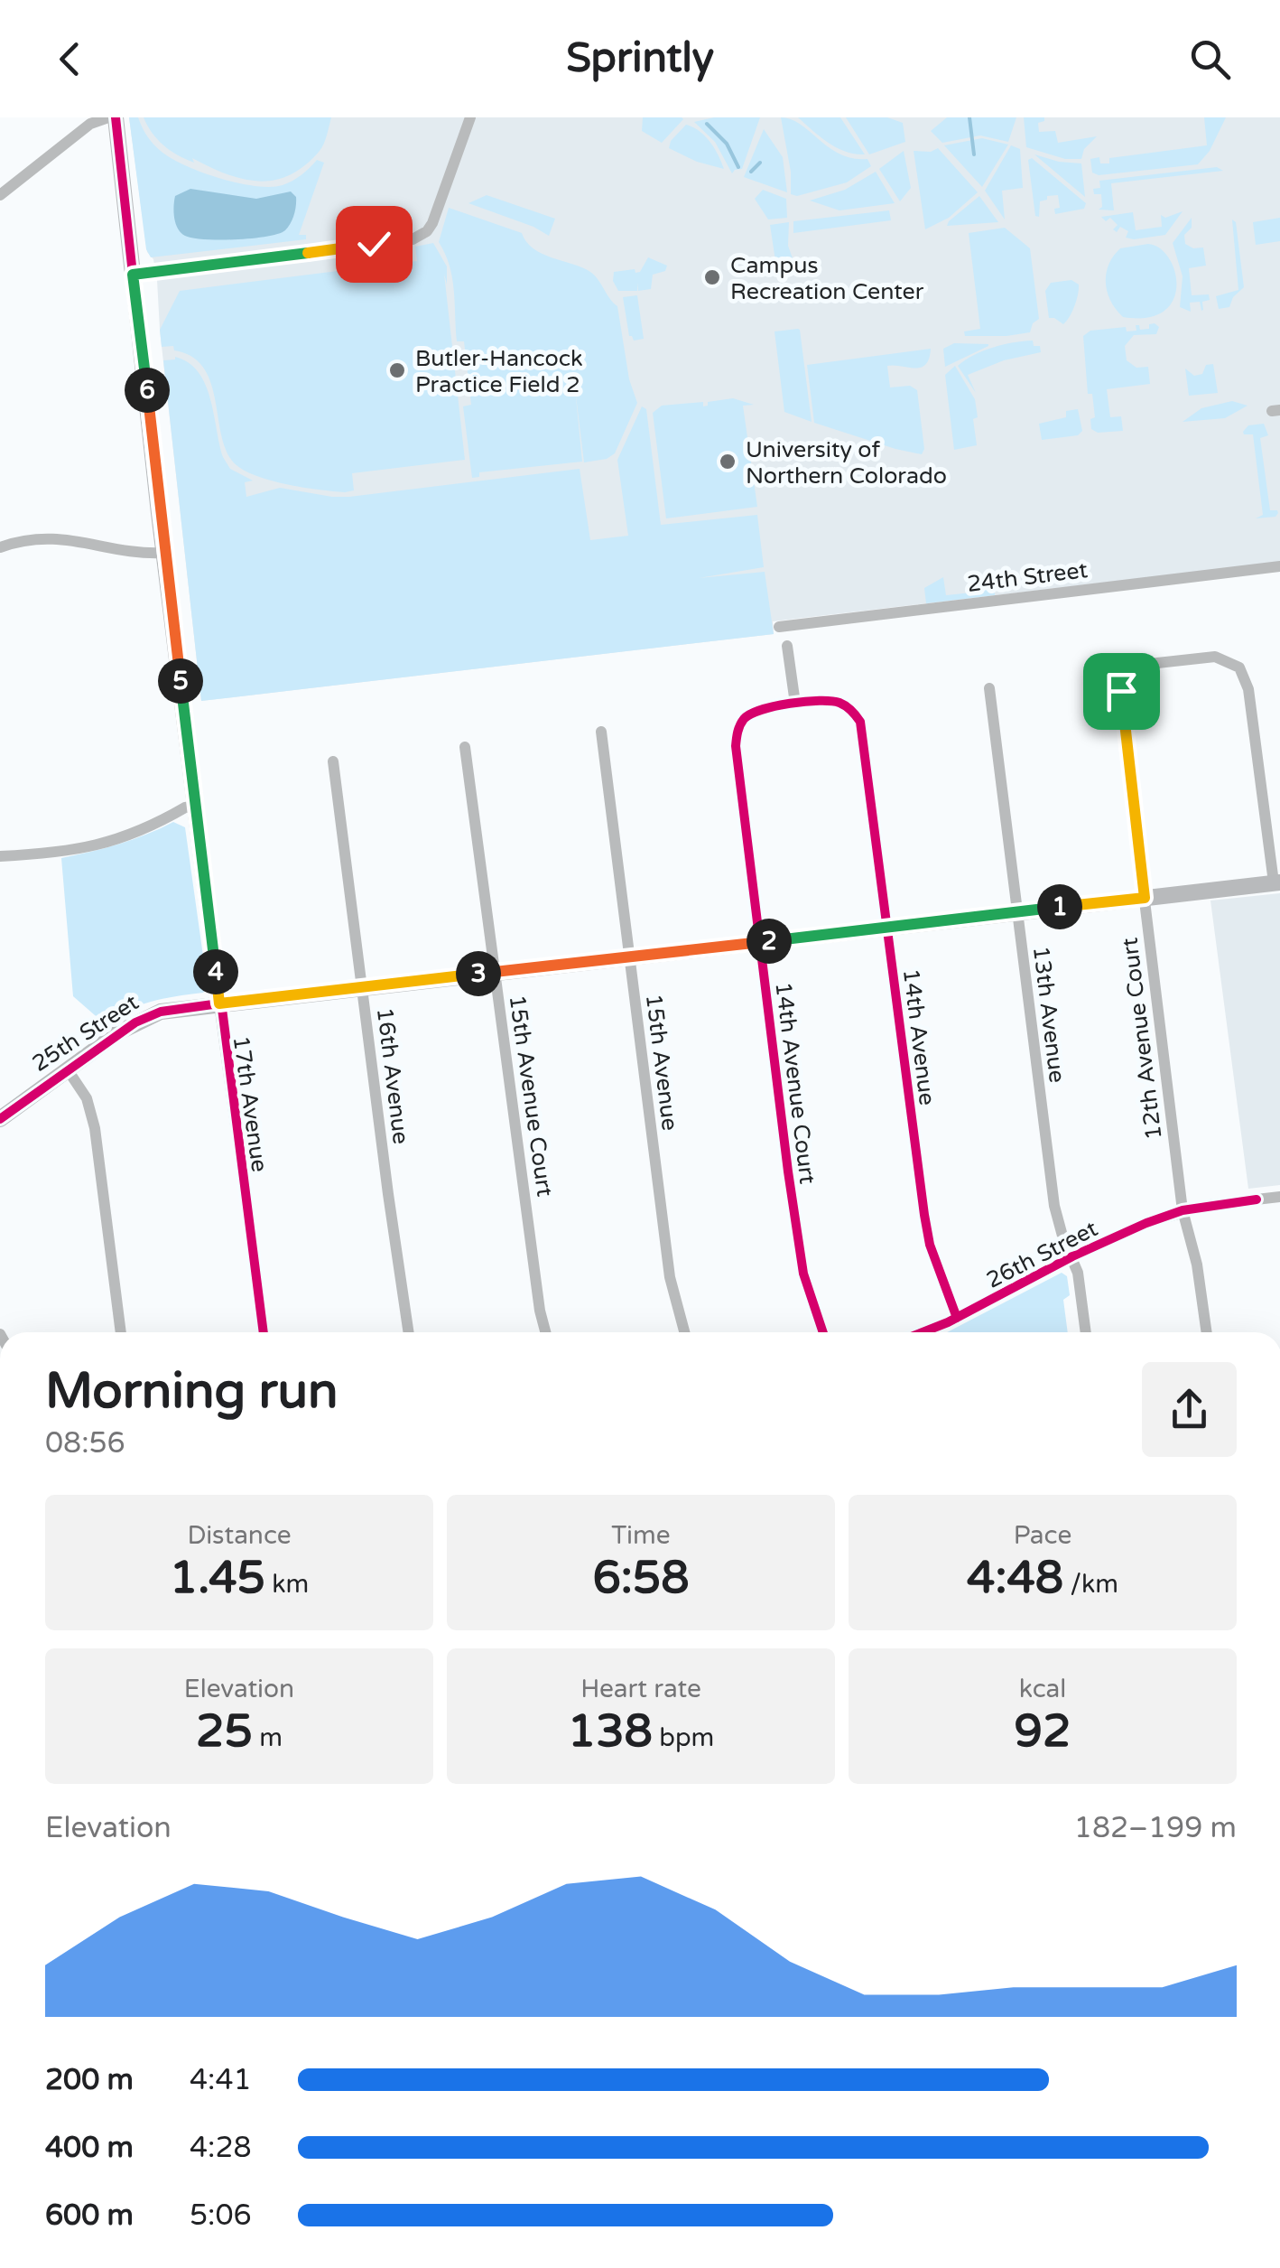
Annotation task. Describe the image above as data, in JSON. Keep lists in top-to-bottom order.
{
  "streets": {
    "street": [
      "24th Street",
      "13th Avenue",
      "25th Street",
      "14th Avenue",
      "12th Avenue Court",
      "15th Avenue",
      "16th Avenue",
      "14th Avenue Court",
      "15th Avenue Court",
      "17th Avenue",
      "26th Street"
    ]
  },
  "crossings": [
    ["13th Avenue", "25th Street"],
    ["13th Avenue", "26th Street"],
    ["25th Street", "14th Avenue"],
    ["25th Street", "12th Avenue Court"],
    ["25th Street", "15th Avenue"],
    ["25th Street", "16th Avenue"],
    ["25th Street", "14th Avenue Court"],
    ["25th Street", "15th Avenue Court"],
    ["25th Street", "17th Avenue"],
    ["14th Avenue", "14th Avenue Court"],
    ["14th Avenue", "26th Street"],
    ["12th Avenue Court", "26th Street"]
  ],
  "places": ["Campus Recreation Center", "Butler-Hancock Practice Field 2", "University of Northern Colorado"],
  "page": {
    "header": "Sprintly",
    "pins": [
      "6",
      "5",
      "1",
      "2",
      "4",
      "3"
    ],
    "heading": ["Morning run", "08:56"],
    "stats": [
      ["Distance", "1.45 km"],
      ["Time", "6:58"],
      ["Pace", "4:48 /km"],
      ["Elevation", "25 m"],
      ["Heart rate", "138 bpm"],
      ["kcal", "92"]
    ],
    "chart": ["Elevation", "182–199 m"],
    "list": [
      {
        "name": "200 m",
        "note": "4:41"
      },
      {
        "name": "400 m",
        "note": "4:28"
      },
      {
        "name": "600 m",
        "note": "5:06"
      }
    ]
  }
}
